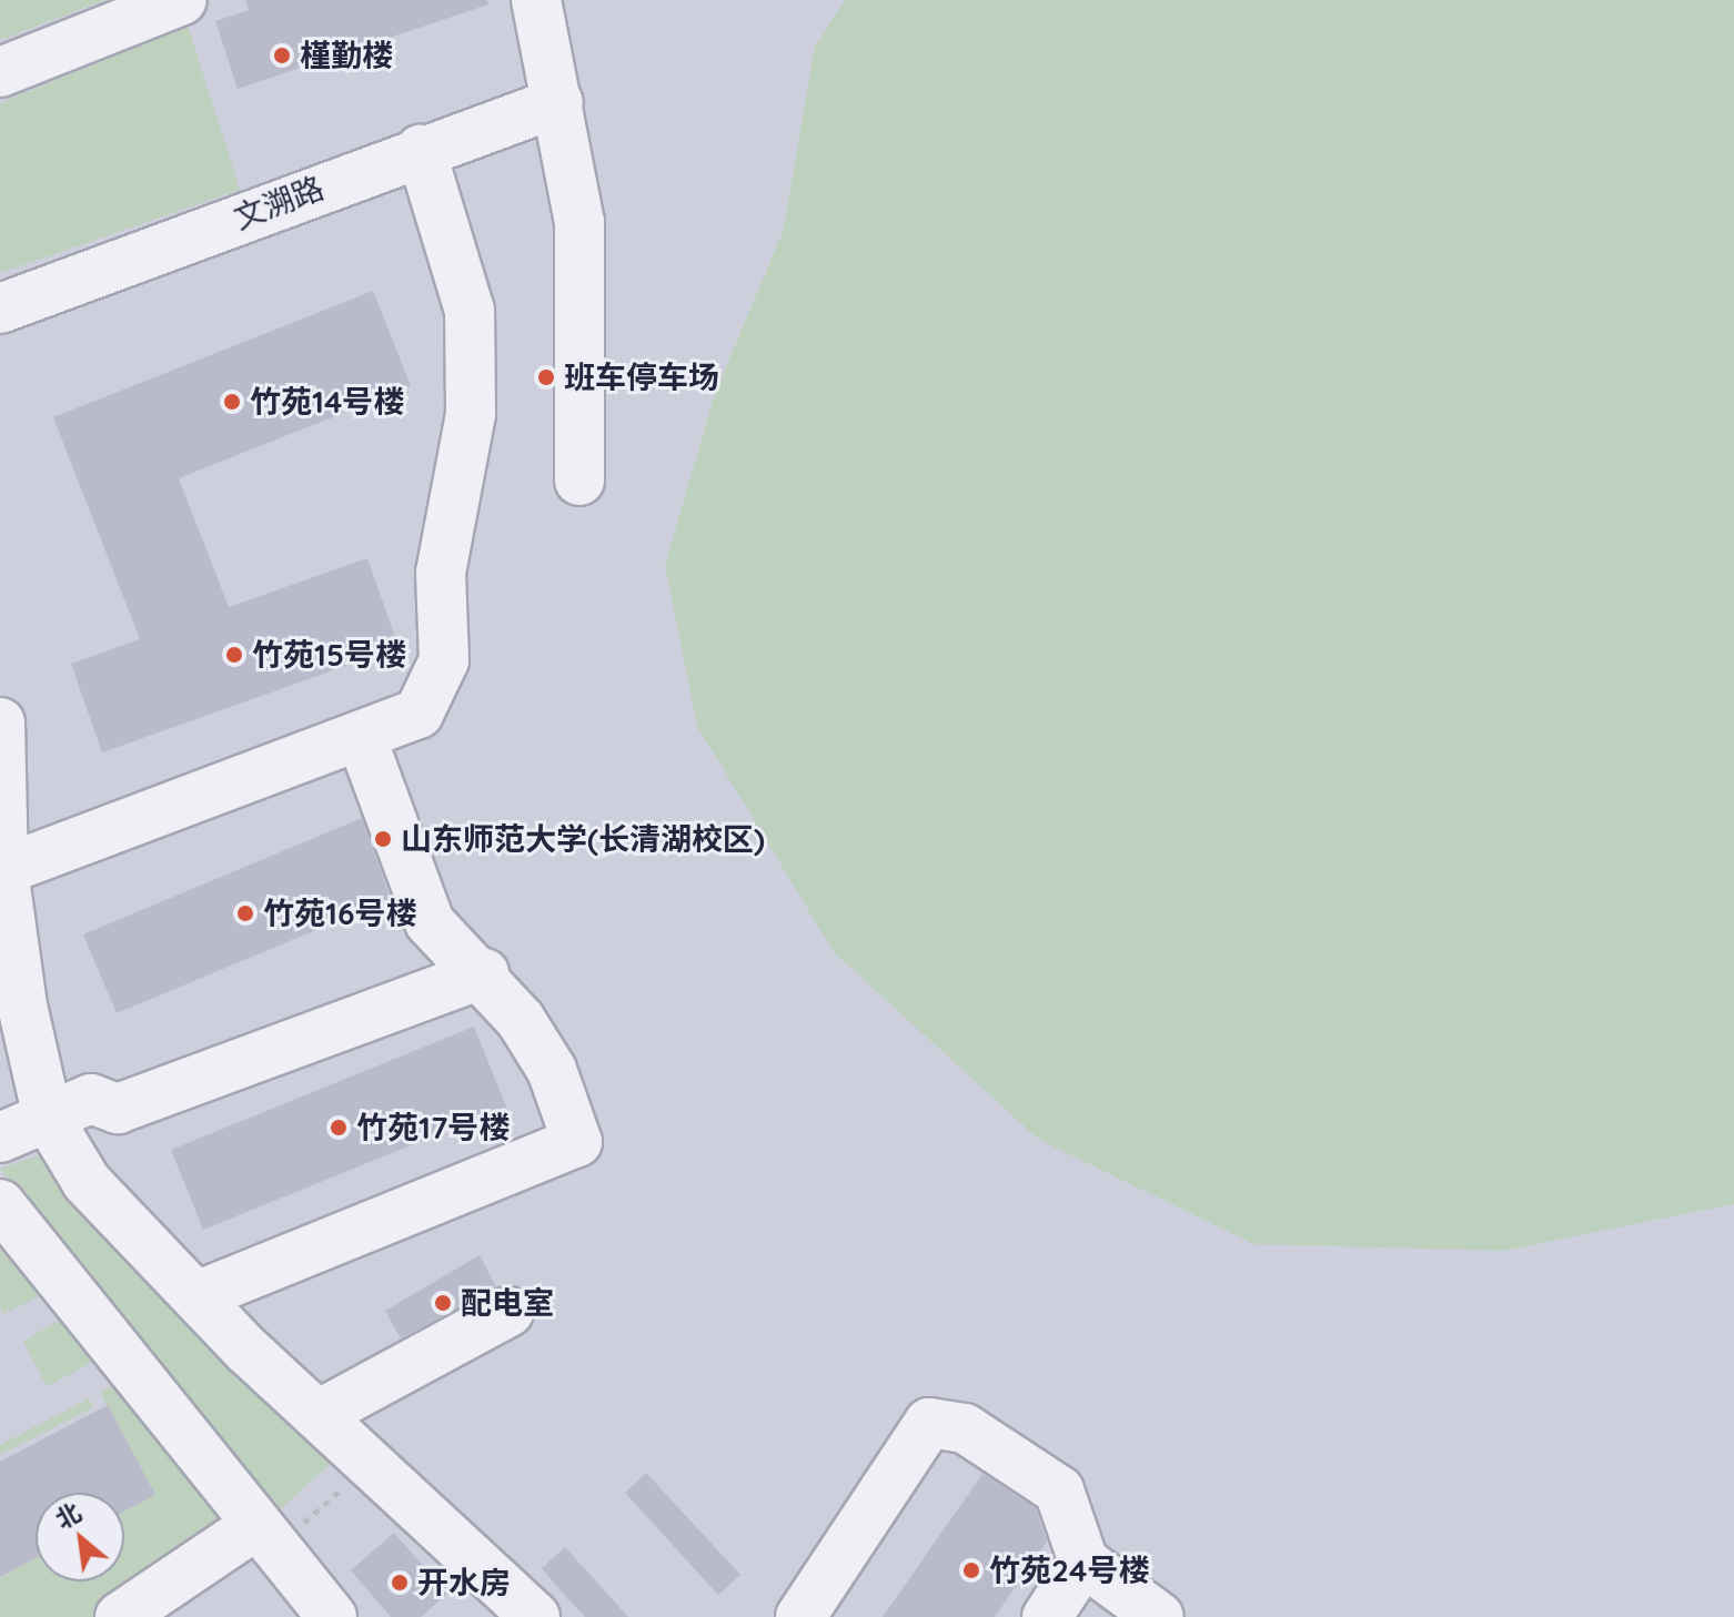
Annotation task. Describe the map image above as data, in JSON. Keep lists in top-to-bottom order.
{
  "streets": {
    "street": ["文溯路"]
  },
  "places": [
    "槿勤楼",
    "班车停车场",
    "竹苑14号楼",
    "竹苑15号楼",
    "山东师范大学(长清湖校区)",
    "竹苑16号楼",
    "竹苑17号楼",
    "配电室",
    "竹苑24号楼",
    "开水房"
  ],
  "north": "top left"
}
